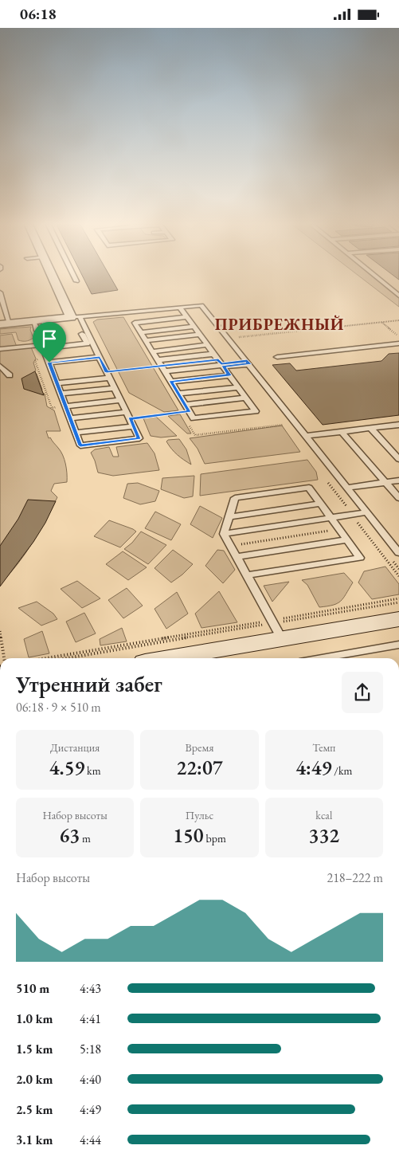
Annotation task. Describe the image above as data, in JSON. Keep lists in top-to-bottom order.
{
  "districts": ["ПРИБРЕЖНЫЙ"],
  "page": {
    "status": "06:18",
    "heading": ["Утренний забег", "06:18 · 9 × 510 m"],
    "stats": [
      ["Дистанция", "4.59 km"],
      ["Время", "22:07"],
      ["Темп", "4:49 /km"],
      ["Набор высоты", "63 m"],
      ["Пульс", "150 bpm"],
      ["kcal", "332"]
    ],
    "chart": ["Набор высоты", "218–222 m"],
    "list": [
      {
        "name": "510 m",
        "note": "4:43"
      },
      {
        "name": "1.0 km",
        "note": "4:41"
      },
      {
        "name": "1.5 km",
        "note": "5:18"
      },
      {
        "name": "2.0 km",
        "note": "4:40"
      },
      {
        "name": "2.5 km",
        "note": "4:49"
      },
      {
        "name": "3.1 km",
        "note": "4:44"
      }
    ]
  }
}
